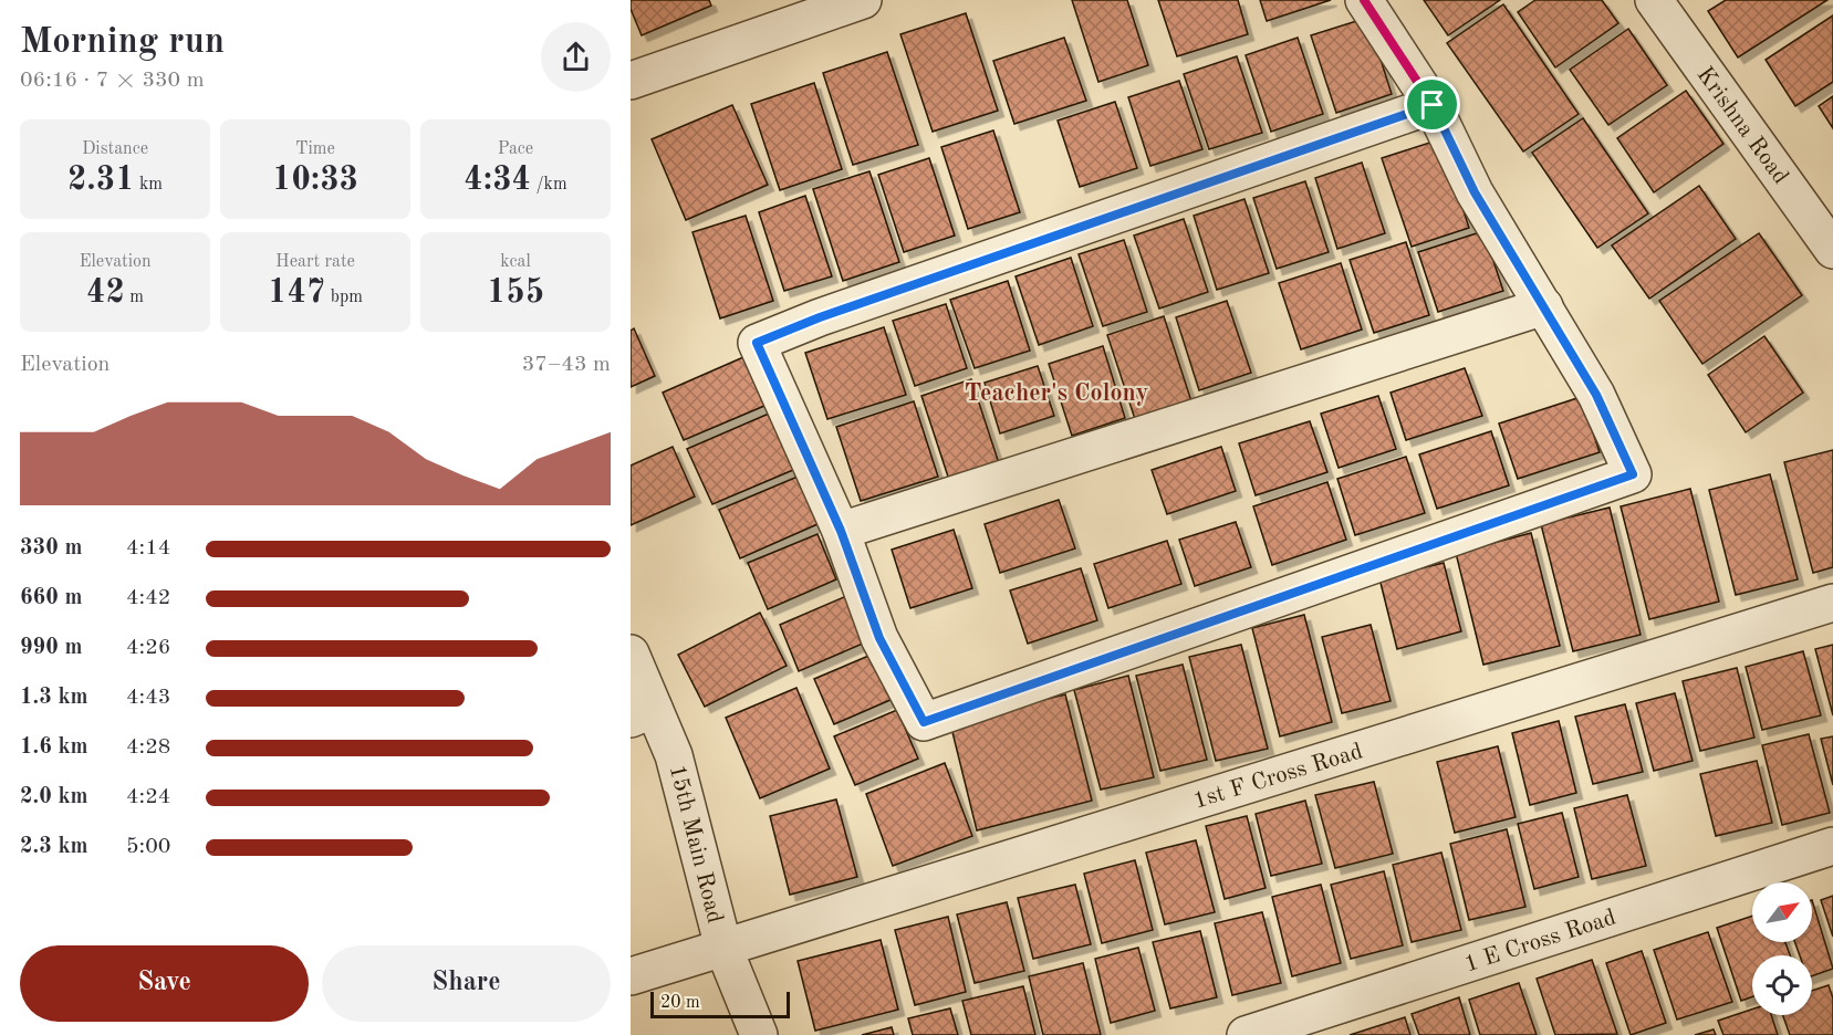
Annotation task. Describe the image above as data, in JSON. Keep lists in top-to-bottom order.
{
  "streets": {
    "street": [
      "Krishna Road",
      "1st F Cross Road",
      "15th Main Road",
      "1 E Cross Road"
    ]
  },
  "crossings": [
    ["1st F Cross Road", "15th Main Road"]
  ],
  "districts": ["Teacher's Colony"],
  "scale_bar": "20 m",
  "north": "top right",
  "page": {
    "heading": ["Morning run", "06:16 · 7 × 330 m"],
    "stats": [
      ["Distance", "2.31 km"],
      ["Time", "10:33"],
      ["Pace", "4:34 /km"],
      ["Elevation", "42 m"],
      ["Heart rate", "147 bpm"],
      ["kcal", "155"]
    ],
    "chart": ["Elevation", "37–43 m"],
    "list": [
      {
        "name": "330 m",
        "note": "4:14"
      },
      {
        "name": "660 m",
        "note": "4:42"
      },
      {
        "name": "990 m",
        "note": "4:26"
      },
      {
        "name": "1.3 km",
        "note": "4:43"
      },
      {
        "name": "1.6 km",
        "note": "4:28"
      },
      {
        "name": "2.0 km",
        "note": "4:24"
      },
      {
        "name": "2.3 km",
        "note": "5:00"
      }
    ],
    "buttons": ["Save", "Share"],
    "scale": "20 m"
  }
}
